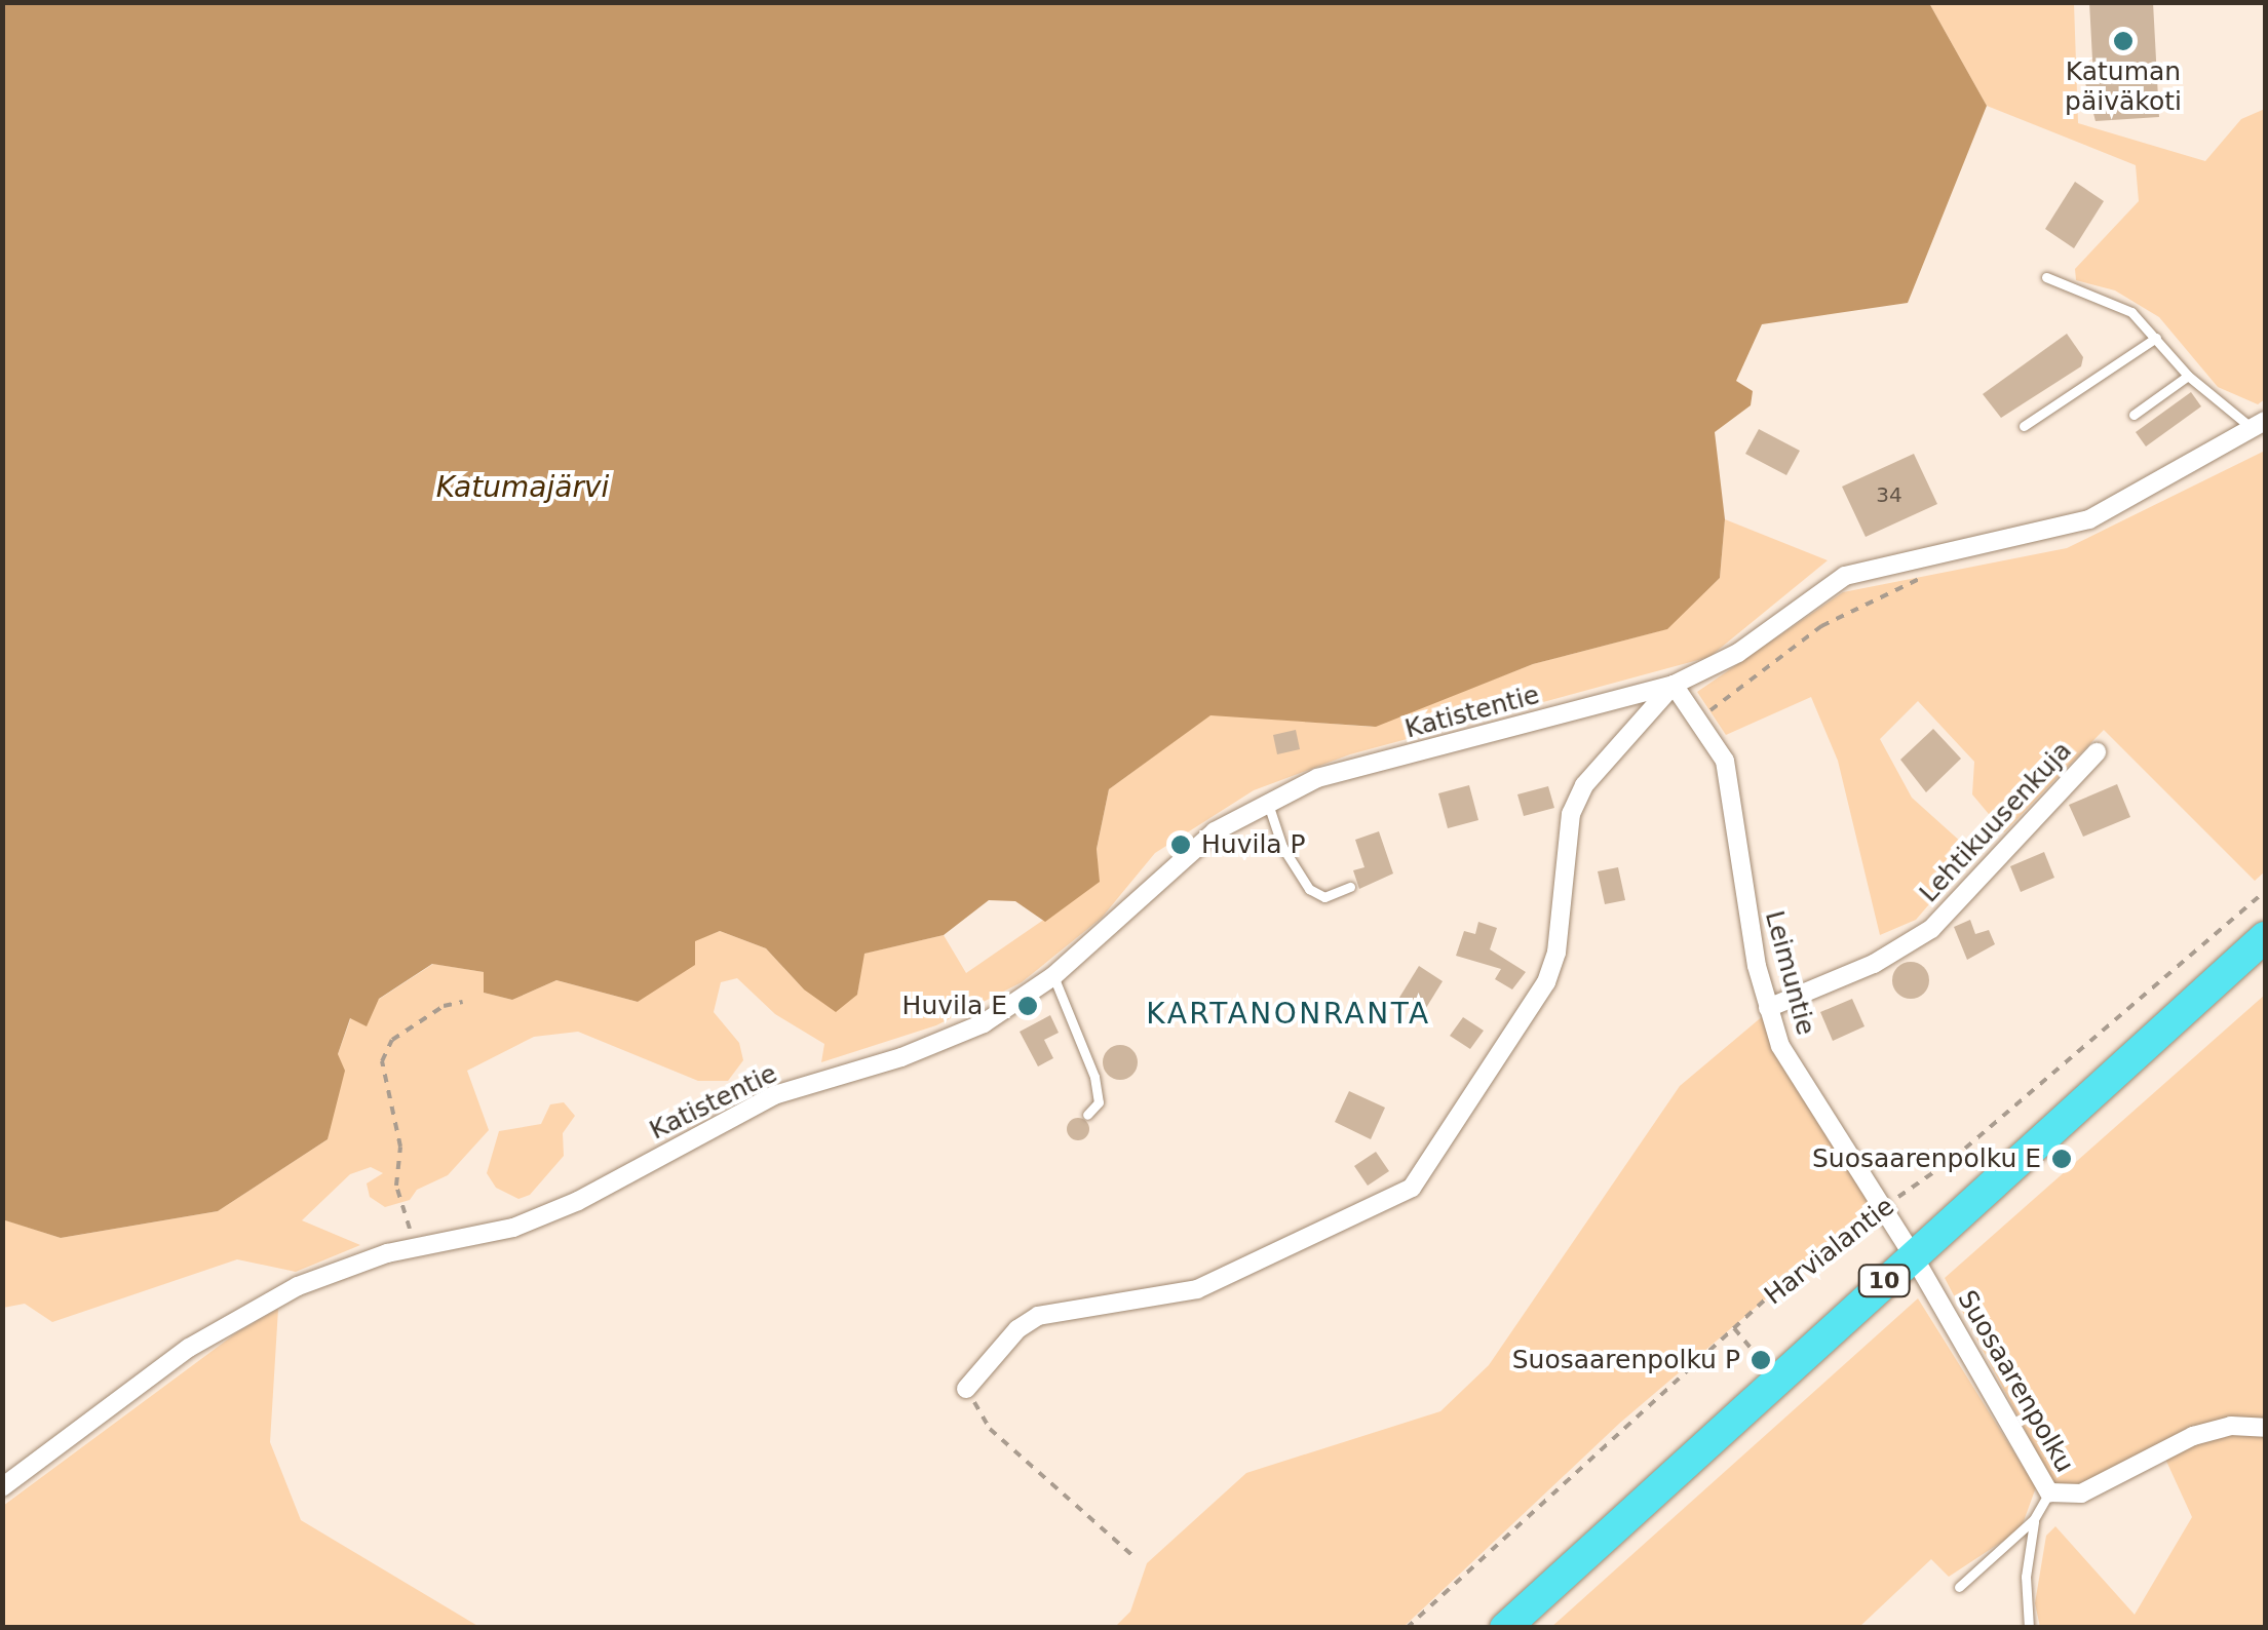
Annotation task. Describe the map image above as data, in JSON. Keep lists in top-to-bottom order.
{
  "streets": {
    "highway": ["Harvialantie", "10"],
    "street": [
      "Katistentie",
      "Lehtikuusenkuja",
      "Leimuntie",
      "Suosaarenpolku"
    ]
  },
  "crossings": [
    ["Katistentie", "Leimuntie"],
    ["Lehtikuusenkuja", "Leimuntie"],
    ["Leimuntie", "Harvialantie"],
    ["Leimuntie", "Suosaarenpolku"],
    ["Harvialantie", "Suosaarenpolku"]
  ],
  "districts": ["KARTANONRANTA"],
  "water": ["Katumajärvi"],
  "places": [
    "Katuman päiväkoti",
    "Huvila P",
    "Huvila E",
    "Suosaarenpolku E",
    "Suosaarenpolku P"
  ],
  "house_numbers": ["34"]
}
